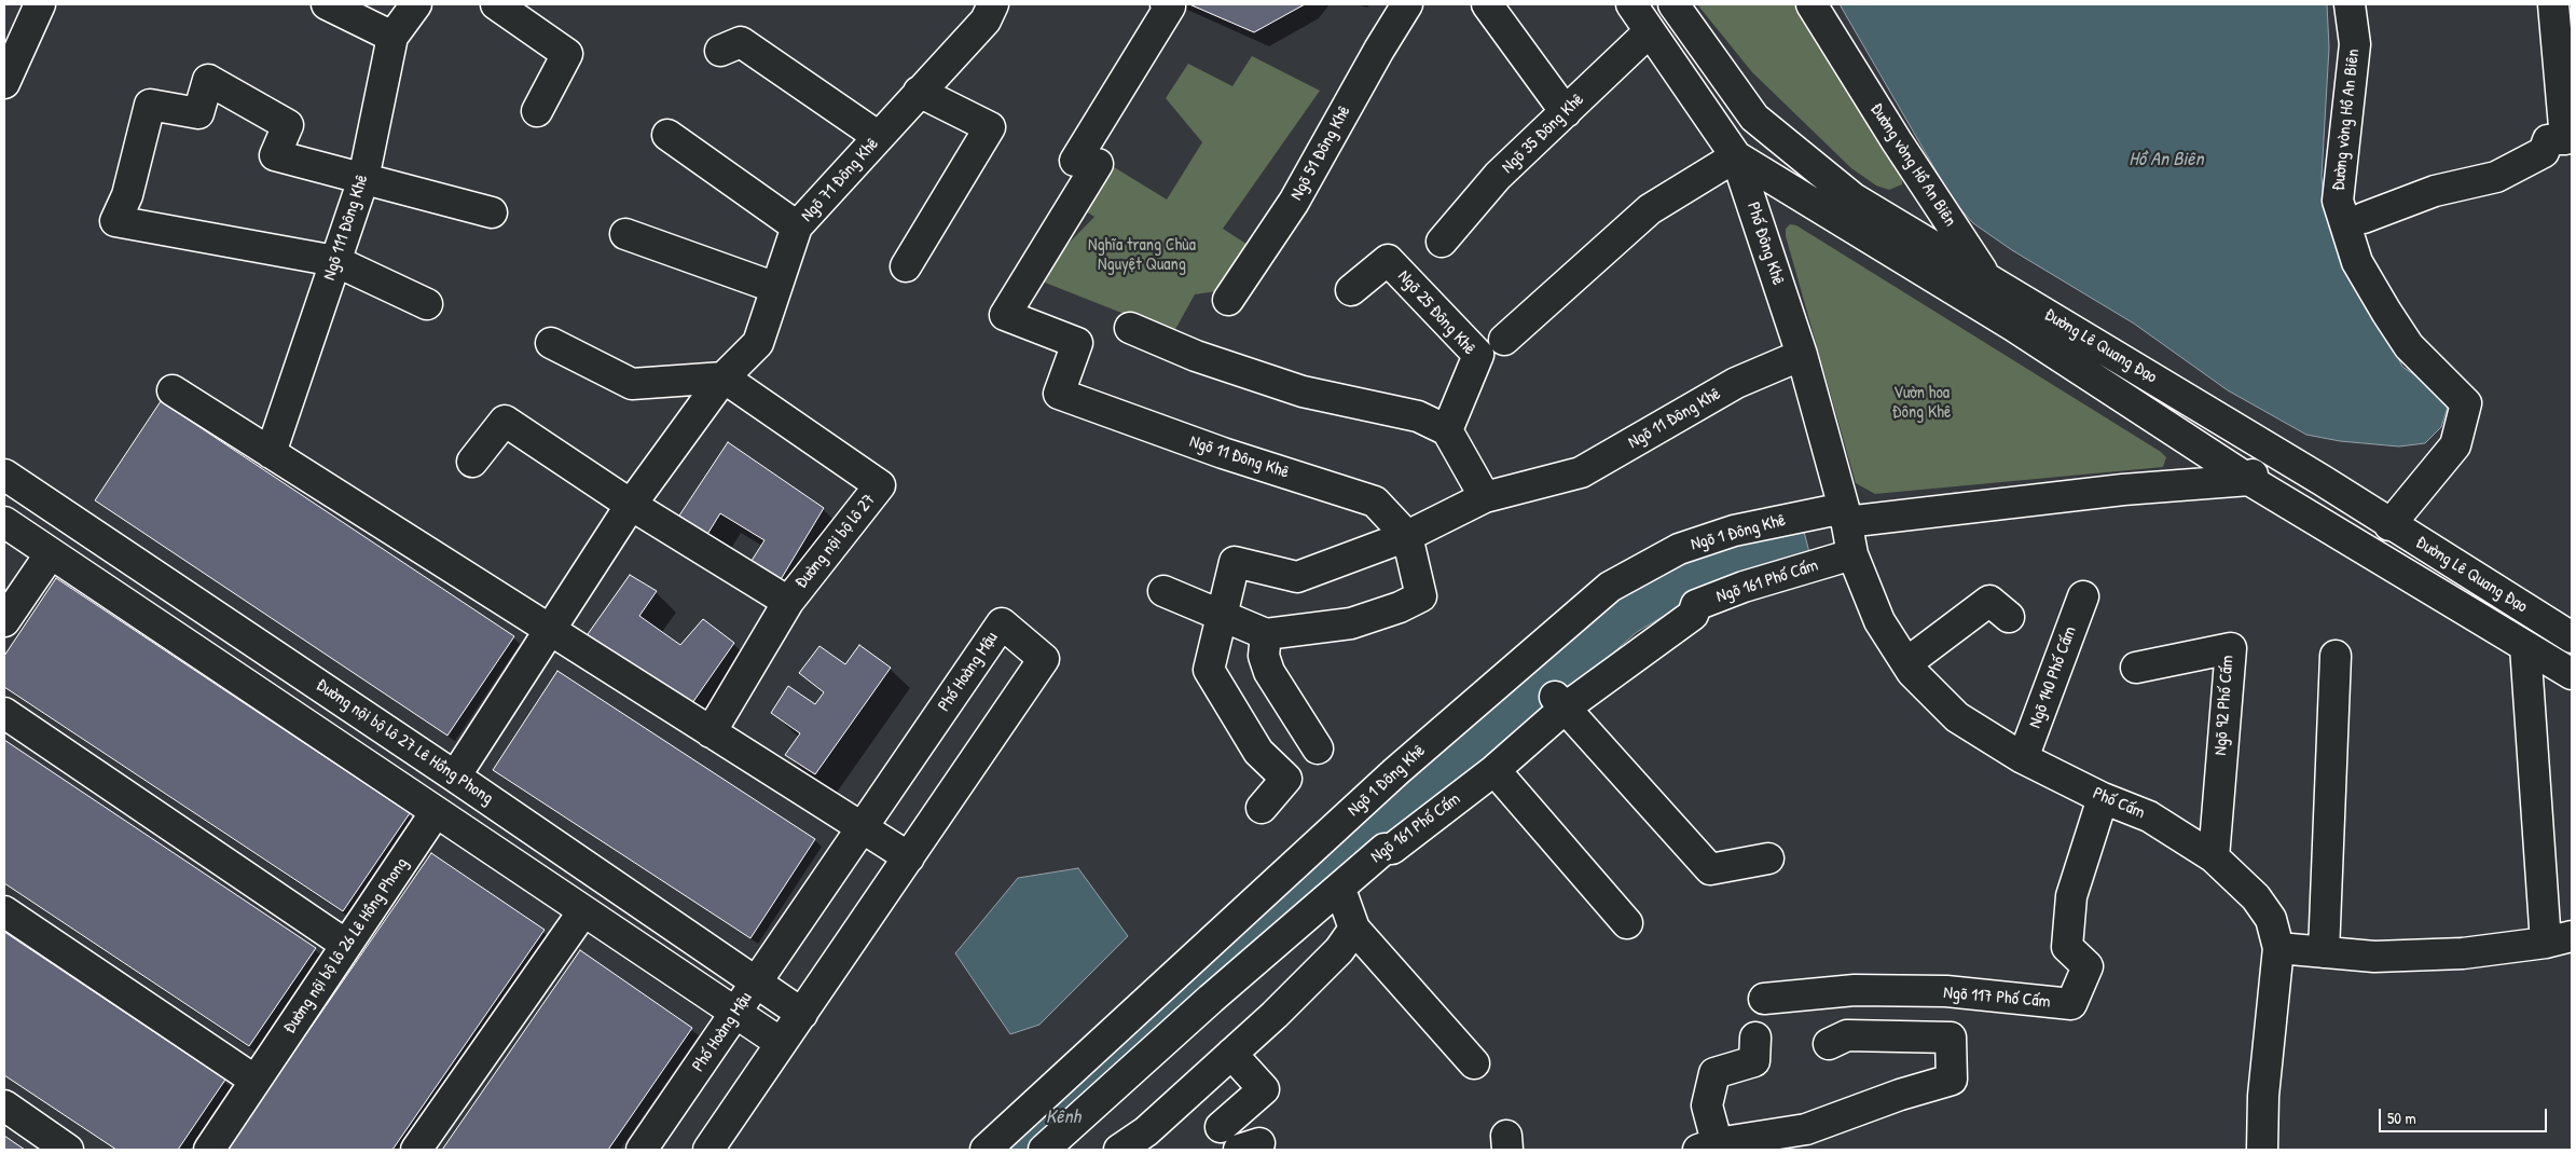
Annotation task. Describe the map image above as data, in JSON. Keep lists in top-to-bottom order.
{
  "streets": {
    "street": [
      "Đường vòng Hồ An Biên",
      "Ngõ 35 Đông Khê",
      "Ngõ 51 Đông Khê",
      "Ngõ 71 Đông Khê",
      "Ngõ 111 Đông Khê",
      "Phố Đông Khê",
      "Ngõ 25 Đông Khê",
      "Đường Lê Quang Đạo",
      "Ngõ 11 Đông Khê",
      "Ngõ 1 Đông Khê",
      "Đường nội bộ lô 27",
      "Ngõ 161 Phố Cấm",
      "Phố Hoàng Mậu",
      "Ngõ 140 Phố Cấm",
      "Ngõ 92 Phố Cấm",
      "Đường nội bộ lô 27 Lê Hồng Phong",
      "Phố Cấm",
      "Đường nội bộ lô 26 Lê Hồng Phong",
      "Ngõ 117 Phố Cấm"
    ]
  },
  "crossings": [
    ["Đường vòng Hồ An Biên", "Đường Lê Quang Đạo"],
    ["Ngõ 35 Đông Khê", "Phố Đông Khê"],
    ["Ngõ 71 Đông Khê", "Đường nội bộ lô 27"],
    ["Ngõ 71 Đông Khê", "Đường nội bộ lô 27 Lê Hồng Phong"],
    ["Phố Đông Khê", "Ngõ 25 Đông Khê"],
    ["Phố Đông Khê", "Đường Lê Quang Đạo"],
    ["Phố Đông Khê", "Ngõ 11 Đông Khê"],
    ["Phố Đông Khê", "Ngõ 1 Đông Khê"],
    ["Phố Đông Khê", "Phố Cấm"],
    ["Ngõ 25 Đông Khê", "Đường Lê Quang Đạo"],
    ["Đường Lê Quang Đạo", "Ngõ 1 Đông Khê"],
    ["Ngõ 1 Đông Khê", "Phố Cấm"],
    ["Ngõ 161 Phố Cấm", "Phố Cấm"],
    ["Phố Hoàng Mậu", "Đường nội bộ lô 27 Lê Hồng Phong"],
    ["Ngõ 140 Phố Cấm", "Phố Cấm"],
    ["Ngõ 92 Phố Cấm", "Phố Cấm"],
    ["Phố Cấm", "Ngõ 117 Phố Cấm"]
  ],
  "water": ["Hồ An Biên", "Kênh"],
  "parks": ["Nghĩa trang Chùa Nguyệt Quang", "Vườn hoa Đông Khê"],
  "scale_bar": "50 m"
}
